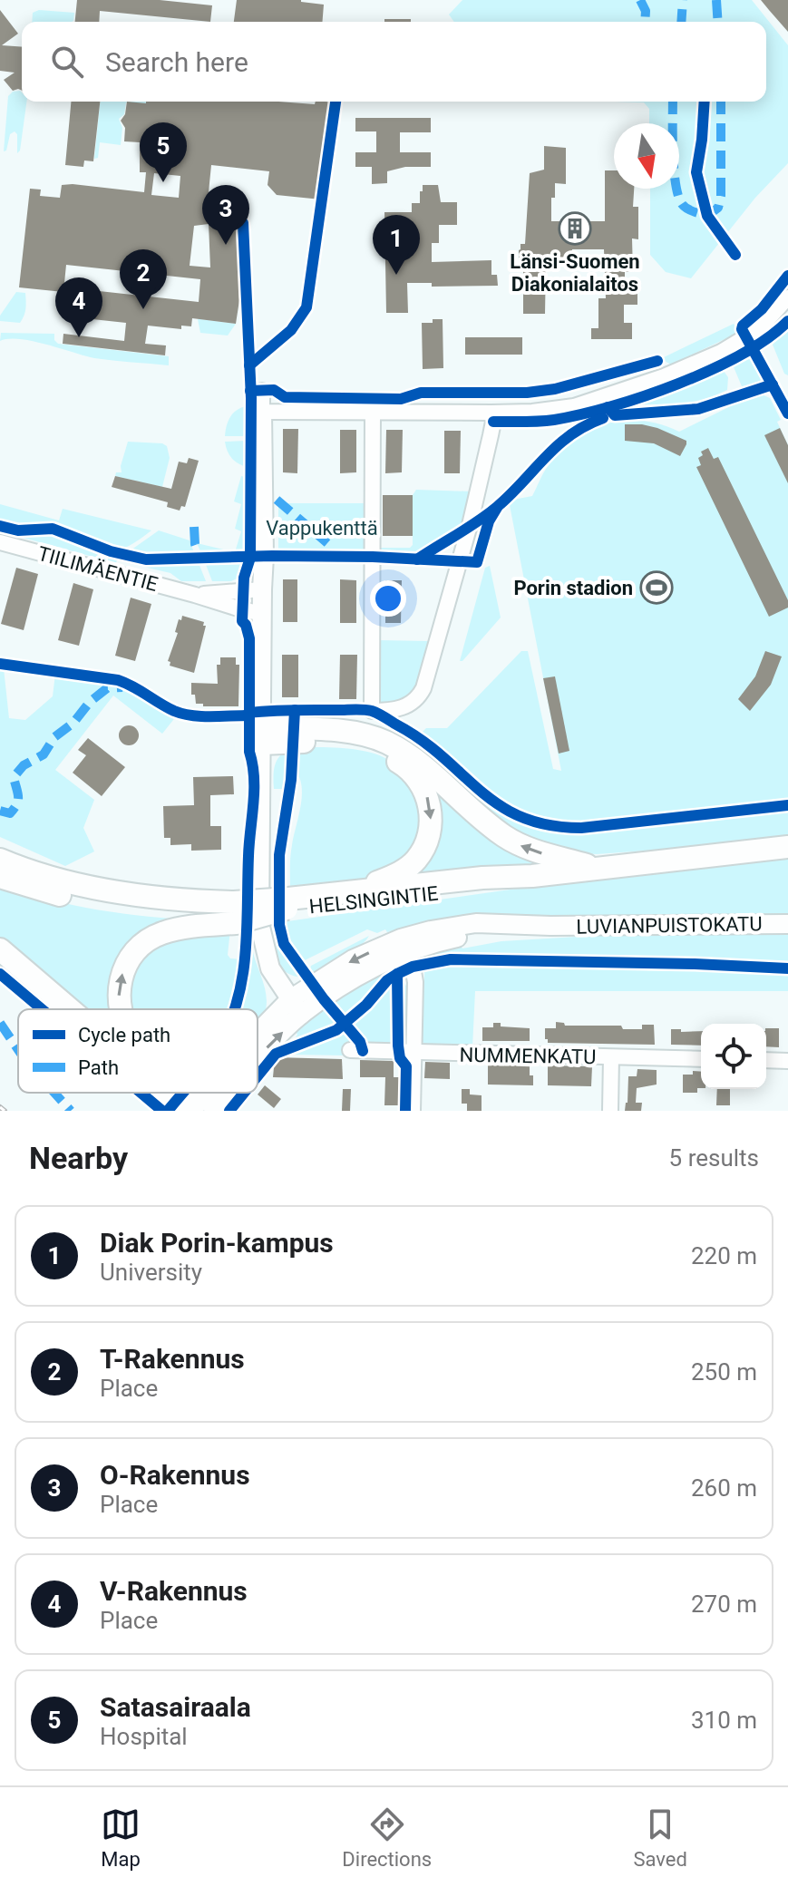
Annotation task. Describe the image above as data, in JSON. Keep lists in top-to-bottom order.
{
  "streets": {
    "highway": ["HELSINGINTIE"],
    "main road": ["LUVIANPUISTOKATU"],
    "street": ["TIILIMÄENTIE", "NUMMENKATU"]
  },
  "parks": ["Vappukenttä"],
  "places": {
    "building": ["Länsi-Suomen Diakonialaitos"],
    "sports": ["Porin stadion"]
  },
  "legend": ["Cycle path", "Path"],
  "north": "bottom",
  "page": {
    "search": "Search here",
    "pins": [
      "5",
      "3",
      "1",
      "2",
      "4"
    ],
    "heading": ["Nearby", "5 results"],
    "list": [
      {
        "mark": "1",
        "name": "Diak Porin-kampus",
        "note": "University",
        "value": "220 m"
      },
      {
        "mark": "2",
        "name": "T-Rakennus",
        "note": "Place",
        "value": "250 m"
      },
      {
        "mark": "3",
        "name": "O-Rakennus",
        "note": "Place",
        "value": "260 m"
      },
      {
        "mark": "4",
        "name": "V-Rakennus",
        "note": "Place",
        "value": "270 m"
      },
      {
        "mark": "5",
        "name": "Satasairaala",
        "note": "Hospital",
        "value": "310 m"
      }
    ],
    "nav": ["Map", "Directions", "Saved"]
  }
}
